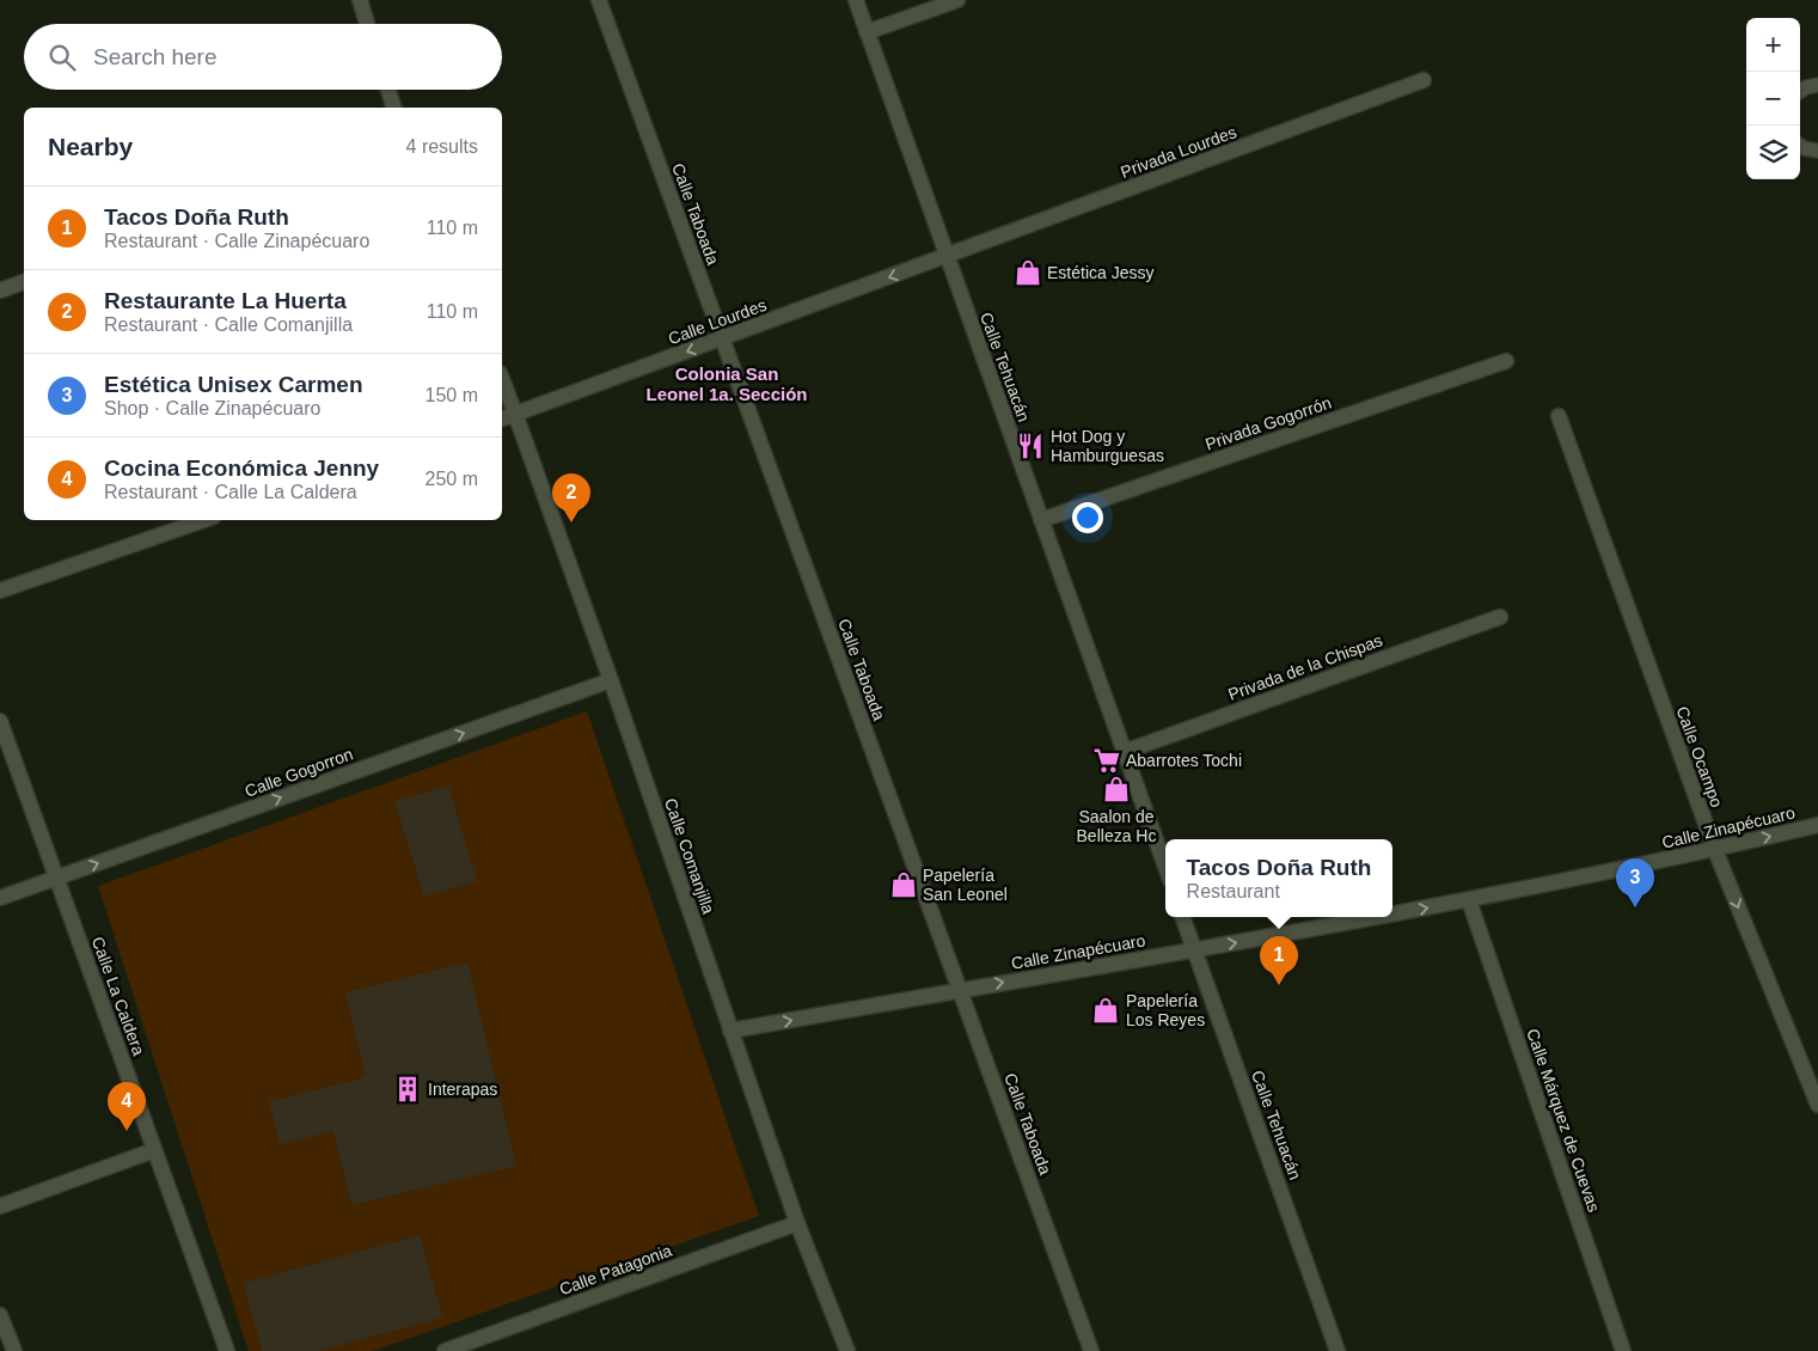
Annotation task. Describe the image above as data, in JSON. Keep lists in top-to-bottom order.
{
  "streets": {
    "street": [
      "Privada Lourdes",
      "Calle Taboada",
      "Calle Lourdes",
      "Calle Tehuacán",
      "Privada Gogorrón",
      "Privada de la Chispas",
      "Calle Ocampo",
      "Calle Gogorron",
      "Calle Zinapécuaro",
      "Calle Comanjilla",
      "Calle La Caldera",
      "Calle Márquez de Cuevas",
      "Calle Patagonia"
    ]
  },
  "crossings": [
    ["Privada Lourdes", "Calle Lourdes"],
    ["Privada Lourdes", "Calle Tehuacán"],
    ["Calle Taboada", "Calle Lourdes"],
    ["Calle Taboada", "Calle Zinapécuaro"],
    ["Calle Lourdes", "Calle Tehuacán"],
    ["Calle Lourdes", "Calle Comanjilla"],
    ["Calle Tehuacán", "Privada Gogorrón"],
    ["Calle Tehuacán", "Privada de la Chispas"],
    ["Calle Tehuacán", "Calle Zinapécuaro"],
    ["Calle Ocampo", "Calle Zinapécuaro"],
    ["Calle Gogorron", "Calle Comanjilla"],
    ["Calle Gogorron", "Calle La Caldera"],
    ["Calle Zinapécuaro", "Calle Comanjilla"],
    ["Calle Zinapécuaro", "Calle Márquez de Cuevas"],
    ["Calle Comanjilla", "Calle Patagonia"]
  ],
  "one_way": [
    "Calle Lourdes",
    "Calle Ocampo",
    "Calle Gogorron",
    "Calle Zinapécuaro"
  ],
  "districts": ["Colonia San Leonel 1a. Sección"],
  "places": {
    "shop": [
      "Estética Jessy",
      "Saalon de Belleza Hc",
      "Papelería San Leonel",
      "Papelería Los Reyes"
    ],
    "restaurant": ["Hot Dog y Hamburguesas"],
    "supermarket": ["Abarrotes Tochi"],
    "building": ["Interapas"]
  },
  "page": {
    "map_buttons": ["+", "−"],
    "search": "Search here",
    "heading": ["Nearby", "4 results"],
    "list": [
      {
        "mark": "1",
        "name": "Tacos Doña Ruth",
        "note": "Restaurant · Calle Zinapécuaro",
        "value": "110 m"
      },
      {
        "mark": "2",
        "name": "Restaurante La Huerta",
        "note": "Restaurant · Calle Comanjilla",
        "value": "110 m"
      },
      {
        "mark": "3",
        "name": "Estética Unisex Carmen",
        "note": "Shop · Calle Zinapécuaro",
        "value": "150 m"
      },
      {
        "mark": "4",
        "name": "Cocina Económica Jenny",
        "note": "Restaurant · Calle La Caldera",
        "value": "250 m"
      }
    ],
    "pins": [
      "2",
      "3",
      "1",
      "4"
    ],
    "popup": ["Tacos Doña Ruth", "Restaurant"]
  }
}
